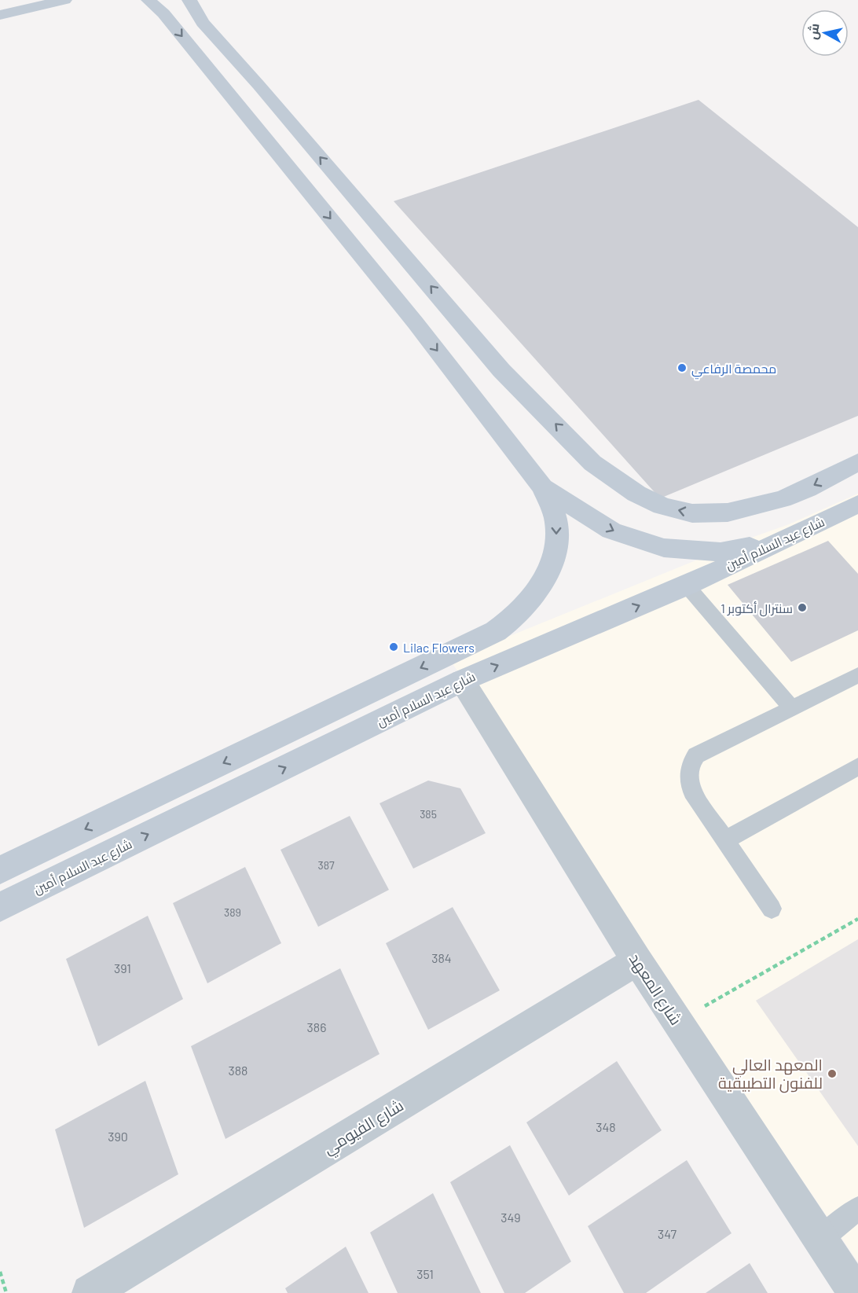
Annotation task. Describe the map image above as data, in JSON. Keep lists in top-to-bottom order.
{
  "streets": {
    "street": ["شارع عبد السلام أمين", "شارع المعهد", "شارع الفيومي"]
  },
  "crossings": [
    ["شارع عبد السلام أمين", "شارع المعهد"],
    ["شارع المعهد", "شارع الفيومي"]
  ],
  "places": [
    "محمصة الرفاعي",
    "سنترال أكتوبر 1",
    "Lilac Flowers",
    "المعهد العالي للفنون التطبيقية"
  ],
  "house_numbers": [
    "385",
    "387",
    "389",
    "384",
    "391",
    "386",
    "388",
    "348",
    "390",
    "349",
    "347",
    "351"
  ],
  "north": "left"
}
